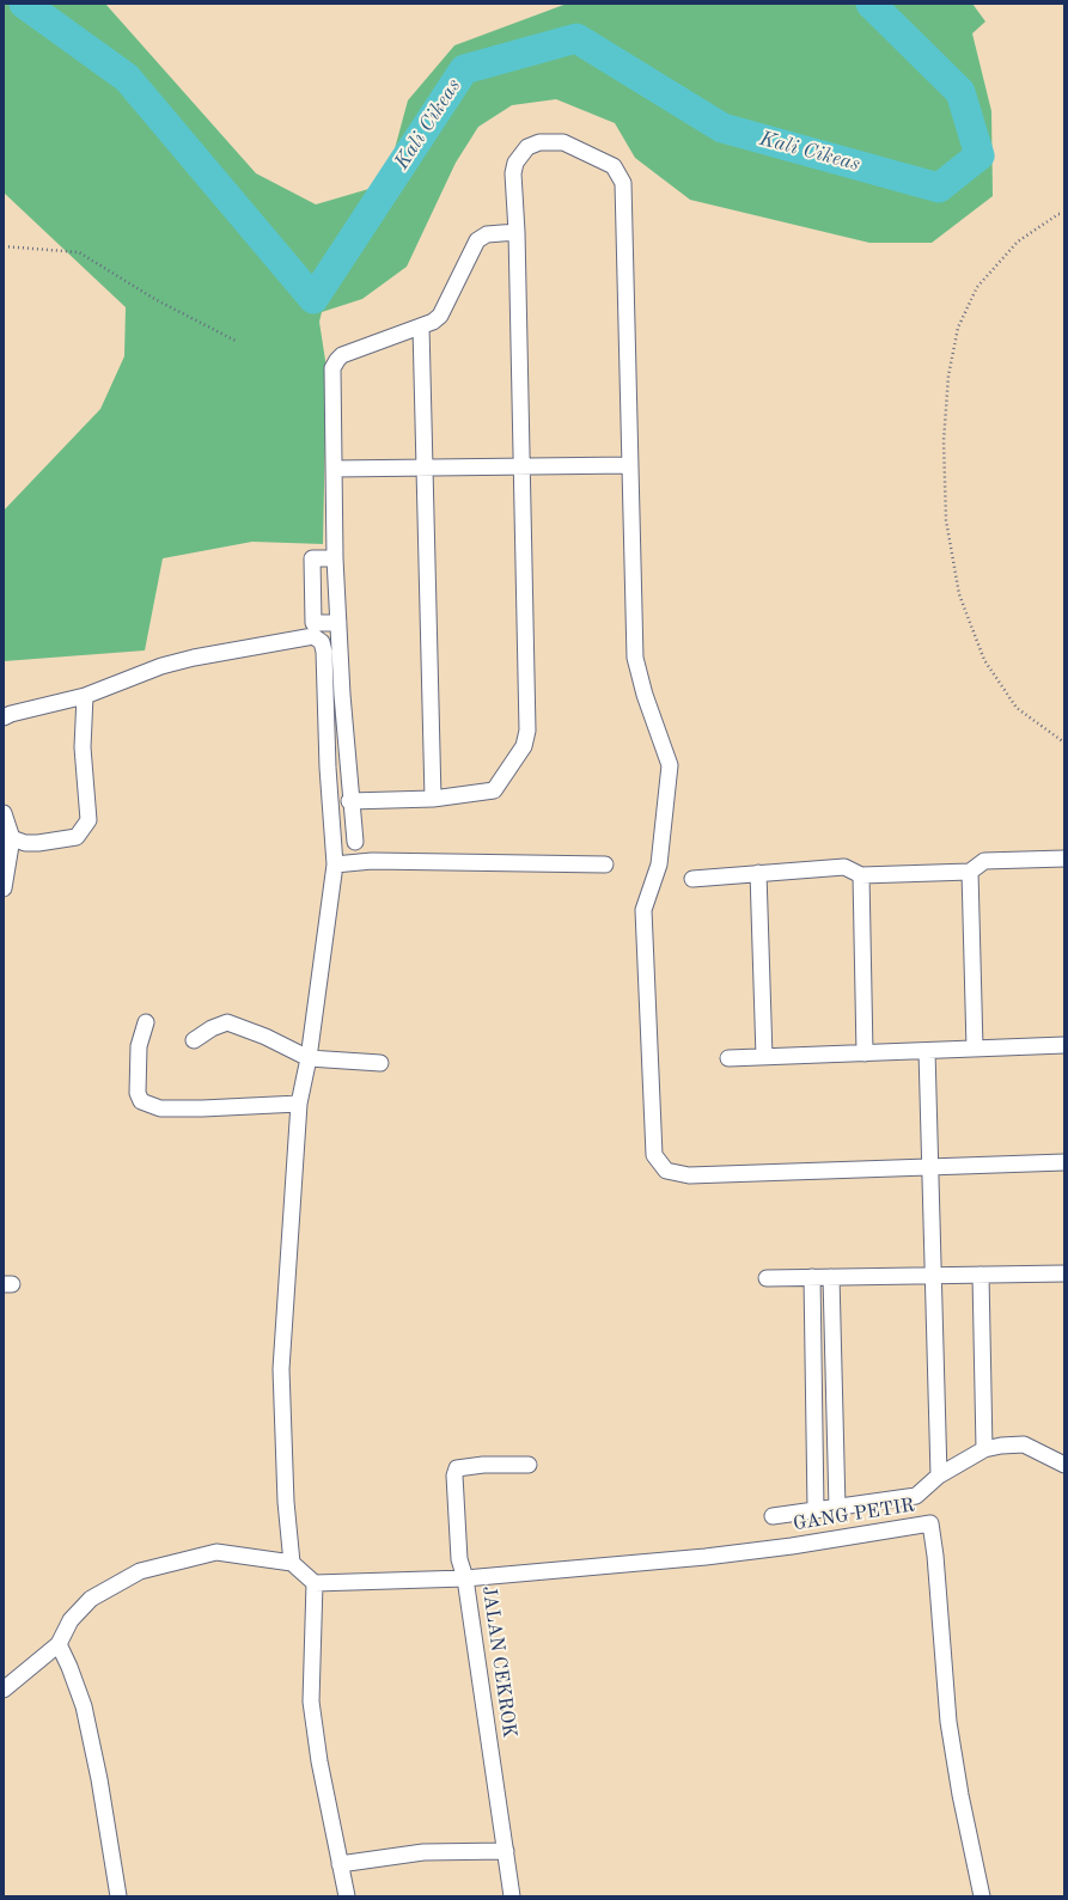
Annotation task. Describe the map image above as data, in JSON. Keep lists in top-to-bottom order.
{
  "streets": {
    "street": ["GANG PETIR", "JALAN CEKROK"]
  },
  "crossings": [
    ["GANG PETIR", "JALAN CEKROK"]
  ],
  "water": ["Kali Cikeas"]
}
